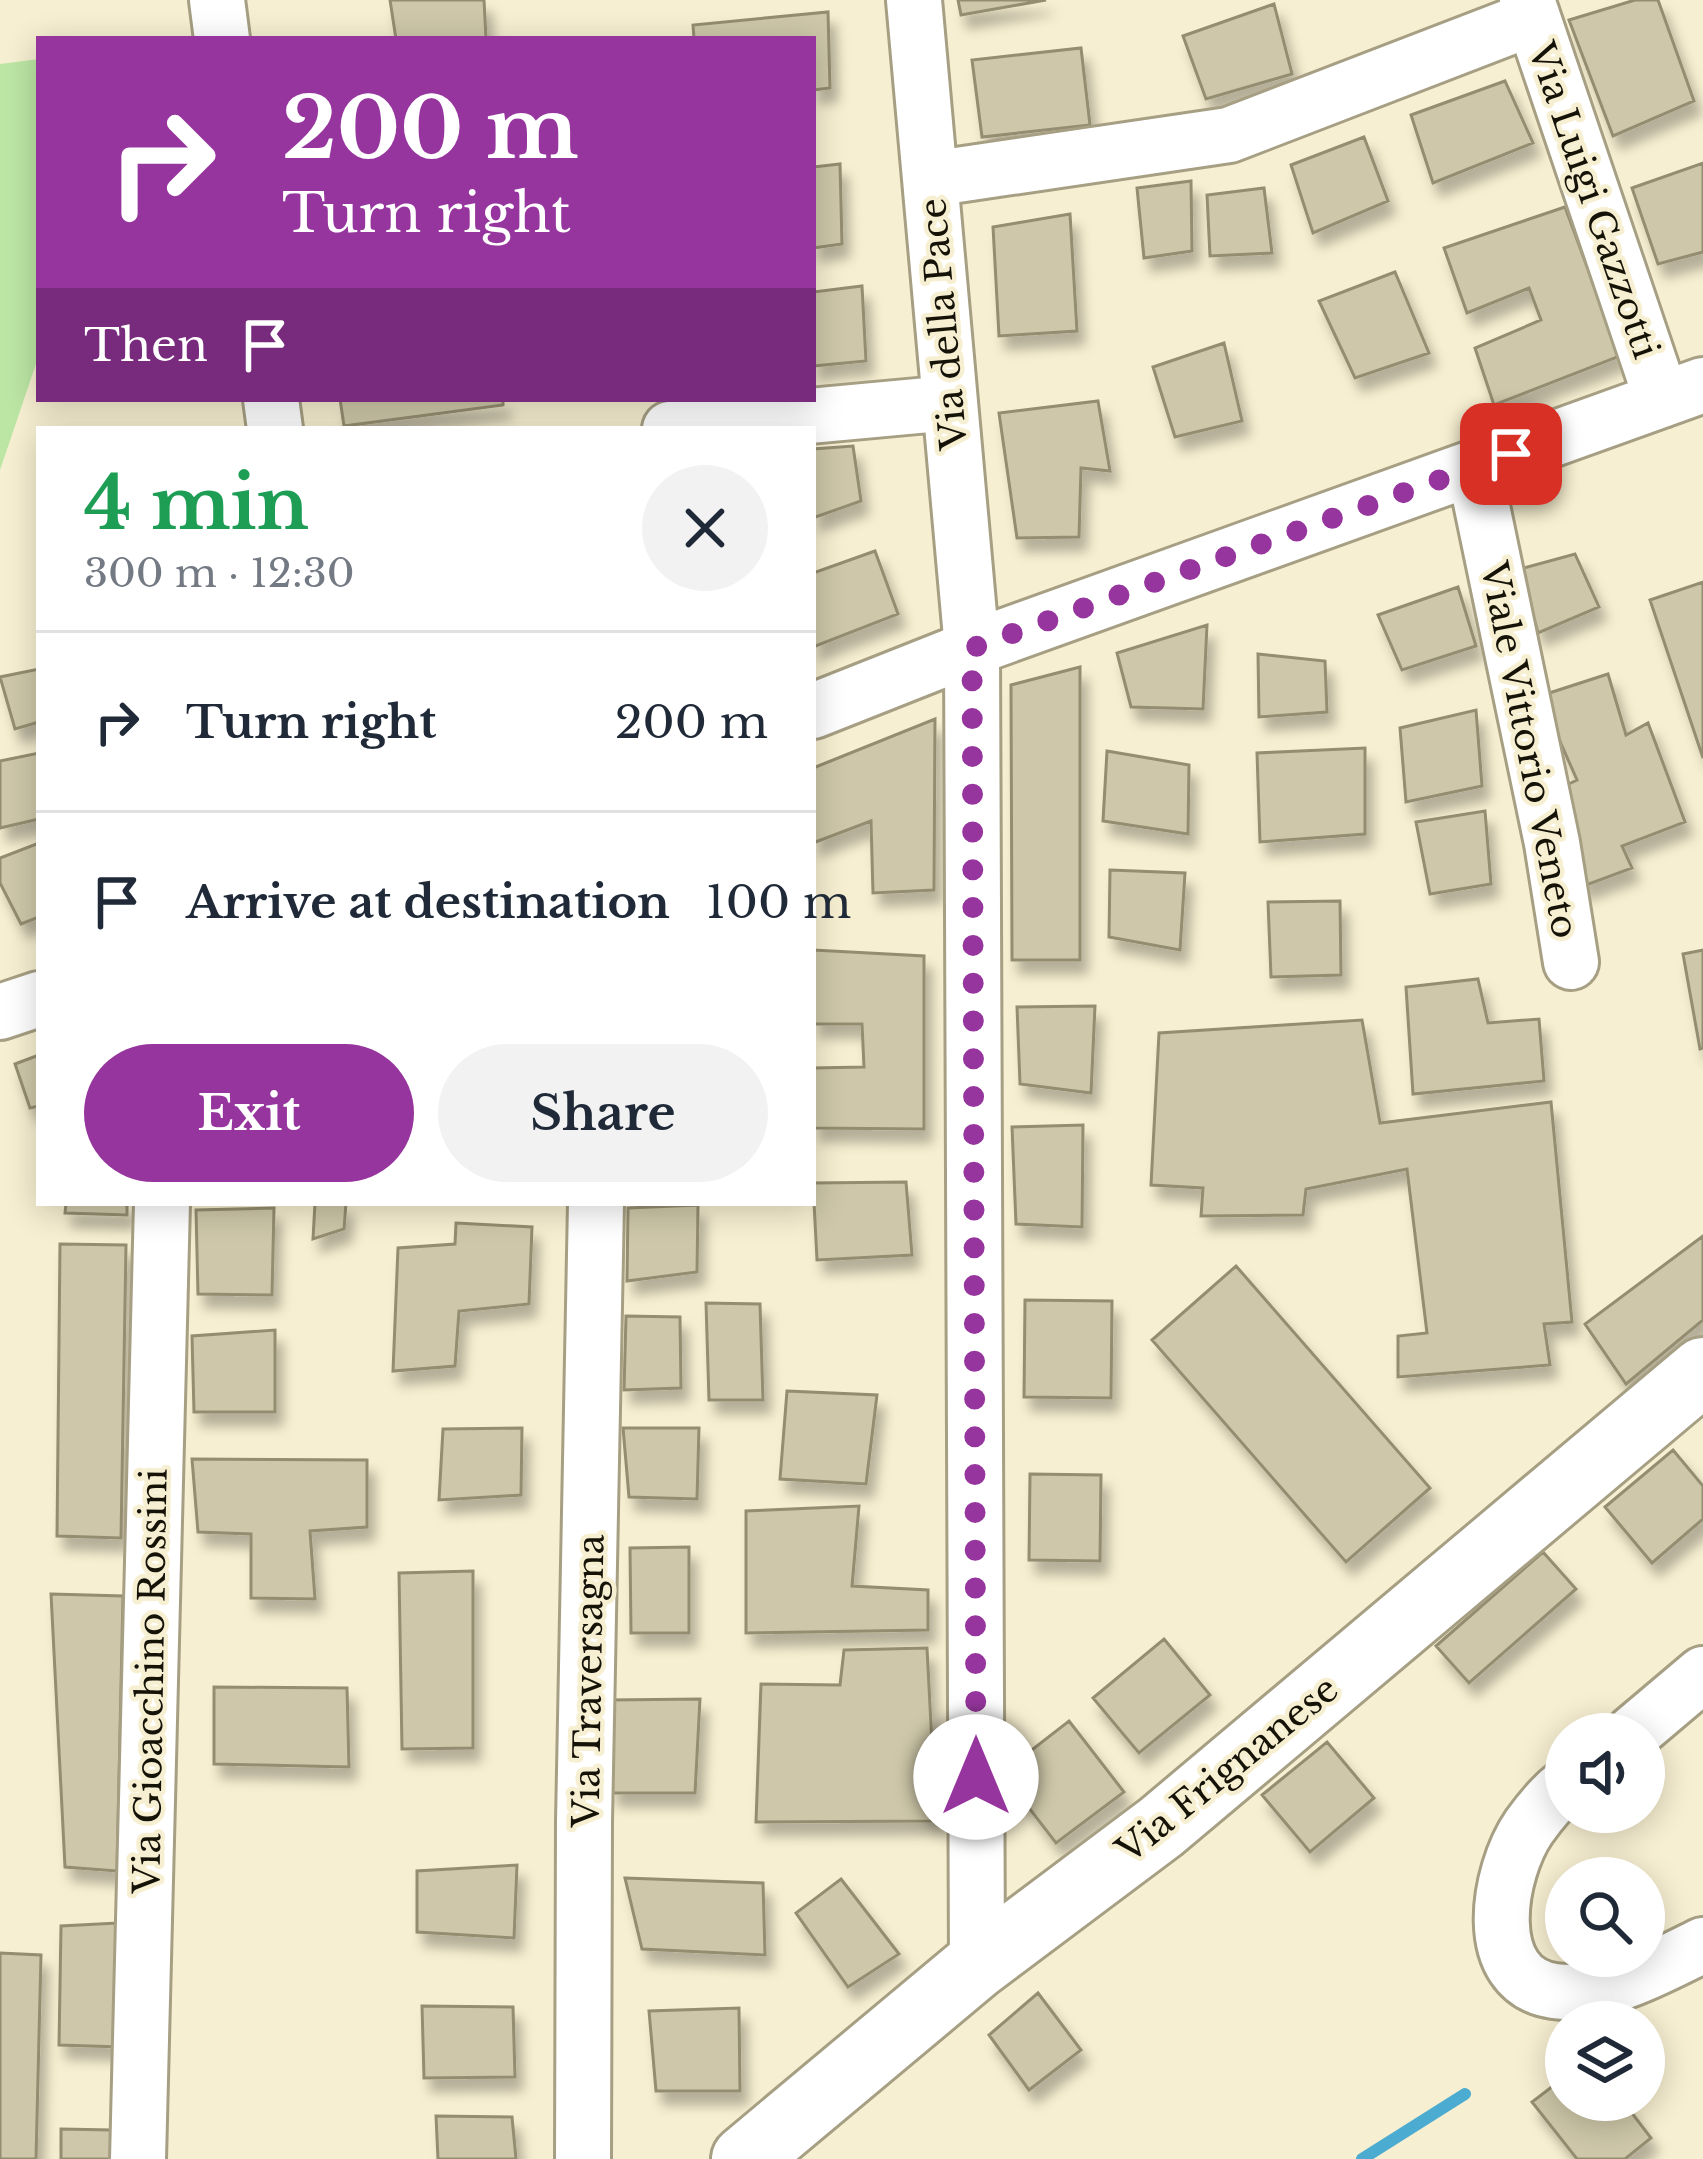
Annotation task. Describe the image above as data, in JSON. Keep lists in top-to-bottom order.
{
  "streets": {
    "main road": ["Via Frignanese"],
    "street": [
      "Via Luigi Gazzotti",
      "Via della Pace",
      "Viale Vittorio Veneto",
      "Via Gioacchino Rossini",
      "Via Traversagna"
    ]
  },
  "crossings": [
    ["Via della Pace", "Via Frignanese"]
  ],
  "page": {
    "turn": ["200 m", "Turn right"],
    "then": "Then",
    "heading": ["4 min", "300 m · 12:30"],
    "list": [
      {
        "name": "Turn right",
        "value": "200 m"
      },
      {
        "name": "Arrive at destination",
        "value": "100 m"
      }
    ],
    "buttons": ["Exit", "Share"]
  }
}
